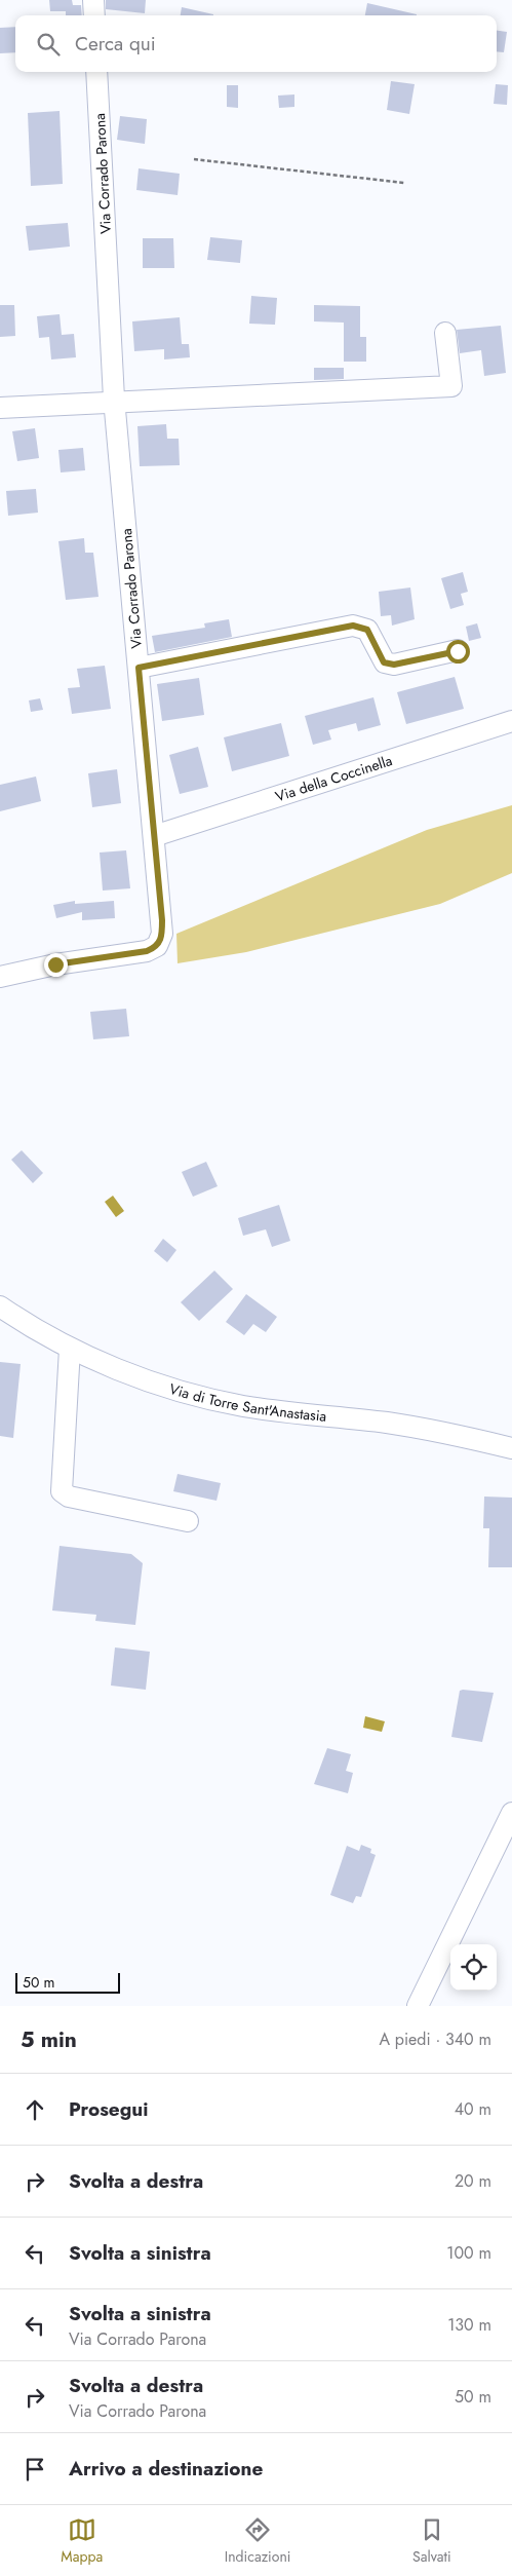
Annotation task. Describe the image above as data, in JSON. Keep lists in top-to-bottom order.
{
  "streets": {
    "street": ["Via Corrado Parona", "Via della Coccinella", "Via di Torre Sant'Anastasia"]
  },
  "crossings": [
    ["Via Corrado Parona", "Via della Coccinella"]
  ],
  "scale_bar": "50 m",
  "page": {
    "search": "Cerca qui",
    "scale": "50 m",
    "heading": ["5 min", "A piedi · 340 m"],
    "list": [
      ["Prosegui", "40 m"],
      ["Svolta a destra", "20 m"],
      ["Svolta a sinistra", "100 m"],
      ["Svolta a sinistra", "Via Corrado Parona", "130 m"],
      ["Svolta a destra", "Via Corrado Parona", "50 m"],
      "Arrivo a destinazione"
    ],
    "nav": ["Mappa", "Indicazioni", "Salvati"]
  }
}
